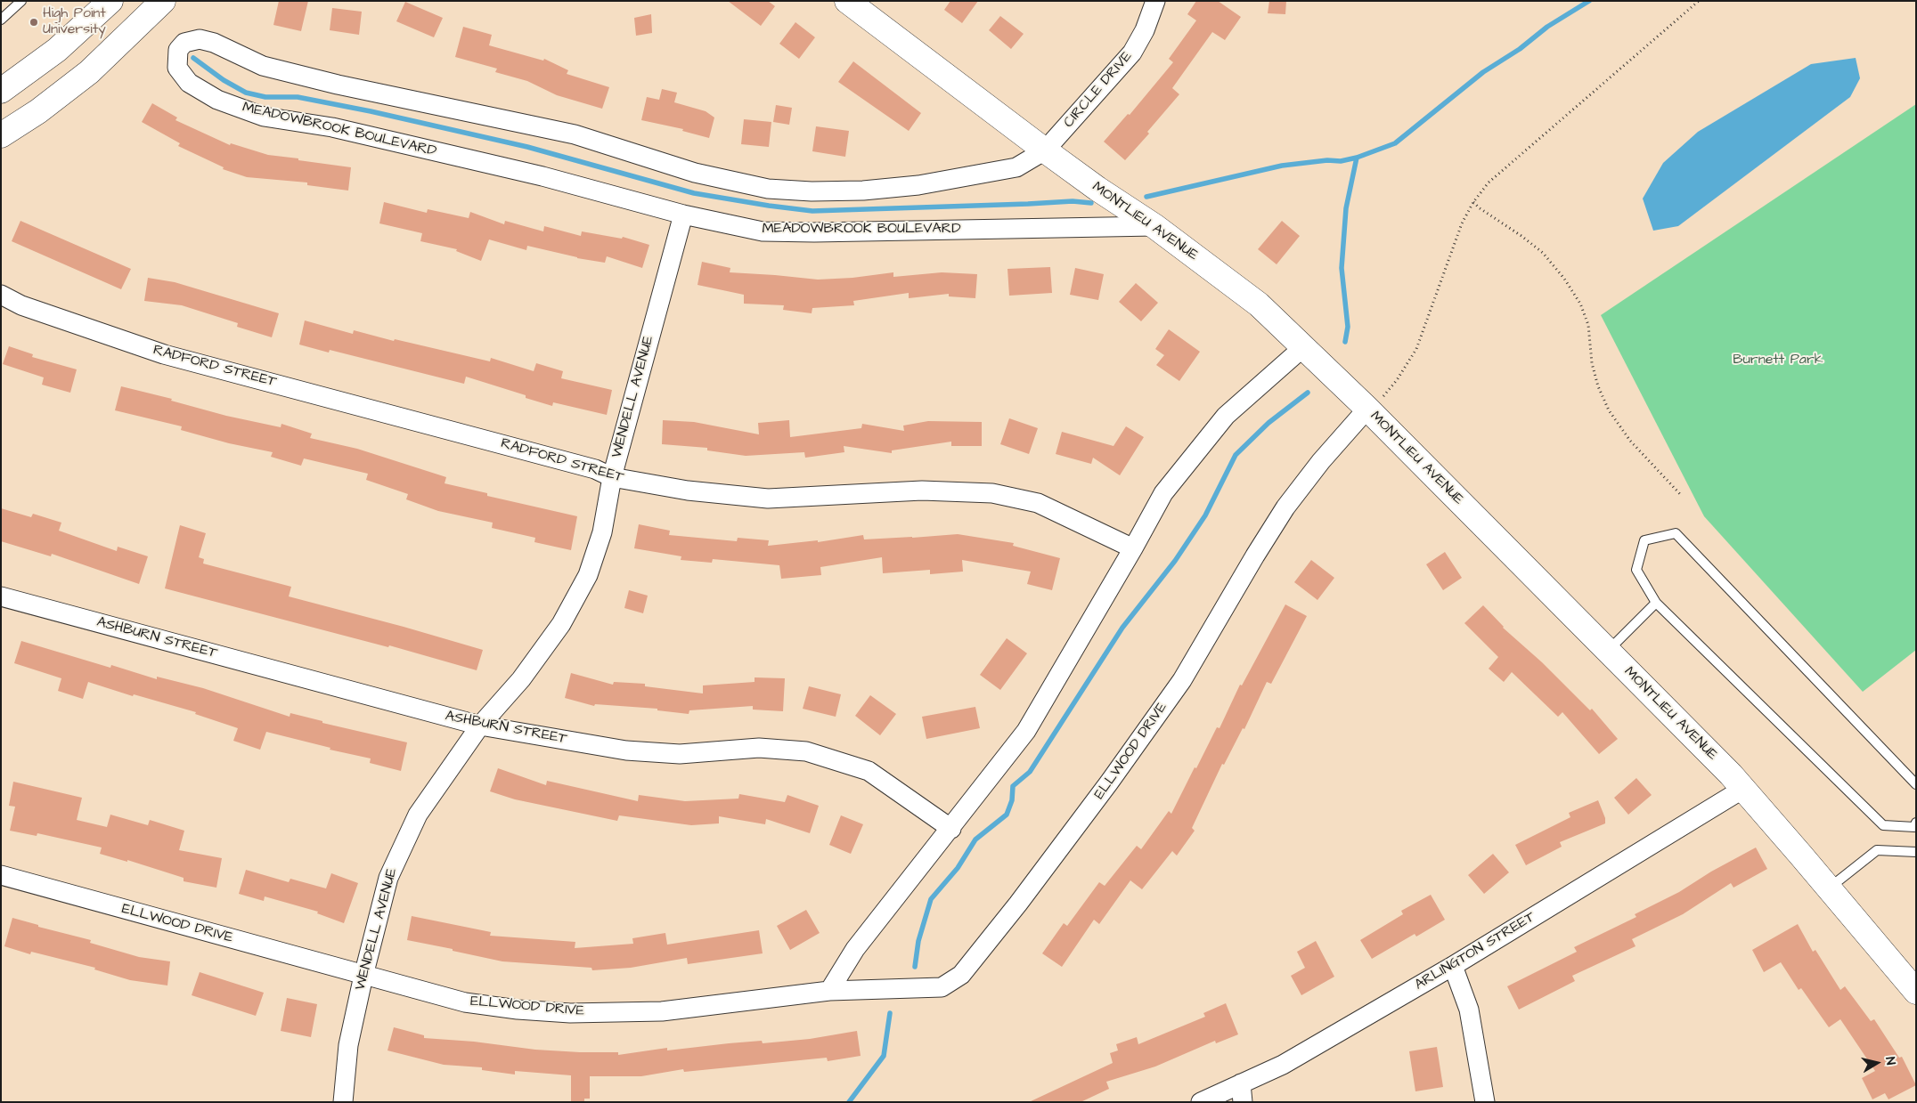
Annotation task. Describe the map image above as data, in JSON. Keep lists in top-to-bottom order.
{
  "streets": {
    "street": [
      "CIRCLE DRIVE",
      "MEADOWBROOK BOULEVARD",
      "MONTLIEU AVENUE",
      "RADFORD STREET",
      "WENDELL AVENUE",
      "ASHBURN STREET",
      "ELLWOOD DRIVE",
      "ARLINGTON STREET"
    ]
  },
  "crossings": [
    ["CIRCLE DRIVE", "MEADOWBROOK BOULEVARD"],
    ["CIRCLE DRIVE", "MONTLIEU AVENUE"],
    ["MEADOWBROOK BOULEVARD", "MONTLIEU AVENUE"],
    ["MEADOWBROOK BOULEVARD", "WENDELL AVENUE"],
    ["MONTLIEU AVENUE", "ELLWOOD DRIVE"],
    ["MONTLIEU AVENUE", "ARLINGTON STREET"],
    ["RADFORD STREET", "WENDELL AVENUE"],
    ["WENDELL AVENUE", "ASHBURN STREET"],
    ["WENDELL AVENUE", "ELLWOOD DRIVE"]
  ],
  "parks": ["Burnett Park"],
  "places": ["High Point University"],
  "north": "right"
}
